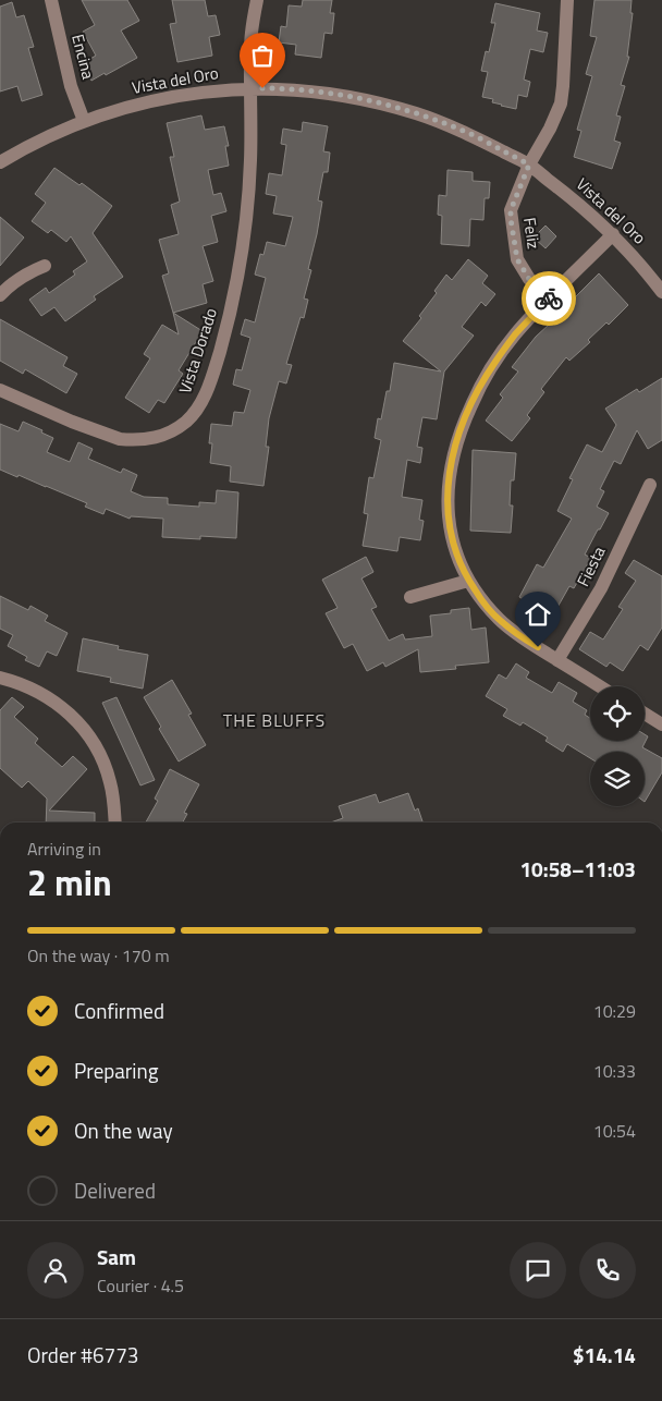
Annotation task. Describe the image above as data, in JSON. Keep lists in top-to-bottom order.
{
  "streets": {
    "street": [
      "Encina",
      "Vista del Oro",
      "Feliz",
      "Vista Dorado",
      "Fiesta"
    ]
  },
  "crossings": [
    ["Encina", "Vista del Oro"],
    ["Vista del Oro", "Feliz"],
    ["Vista del Oro", "Vista Dorado"]
  ],
  "districts": ["THE BLUFFS"],
  "page": {
    "heading": ["2 min", "Arriving in", "10:58–11:03"],
    "panel": [
      "Sam",
      "Courier · 4.5",
      "Order #6773",
      "$14.14"
    ],
    "bar": "On the way · 170 m",
    "list": [
      ["Confirmed", "10:29"],
      ["Preparing", "10:33"],
      ["On the way", "10:54"],
      "Delivered"
    ]
  }
}
